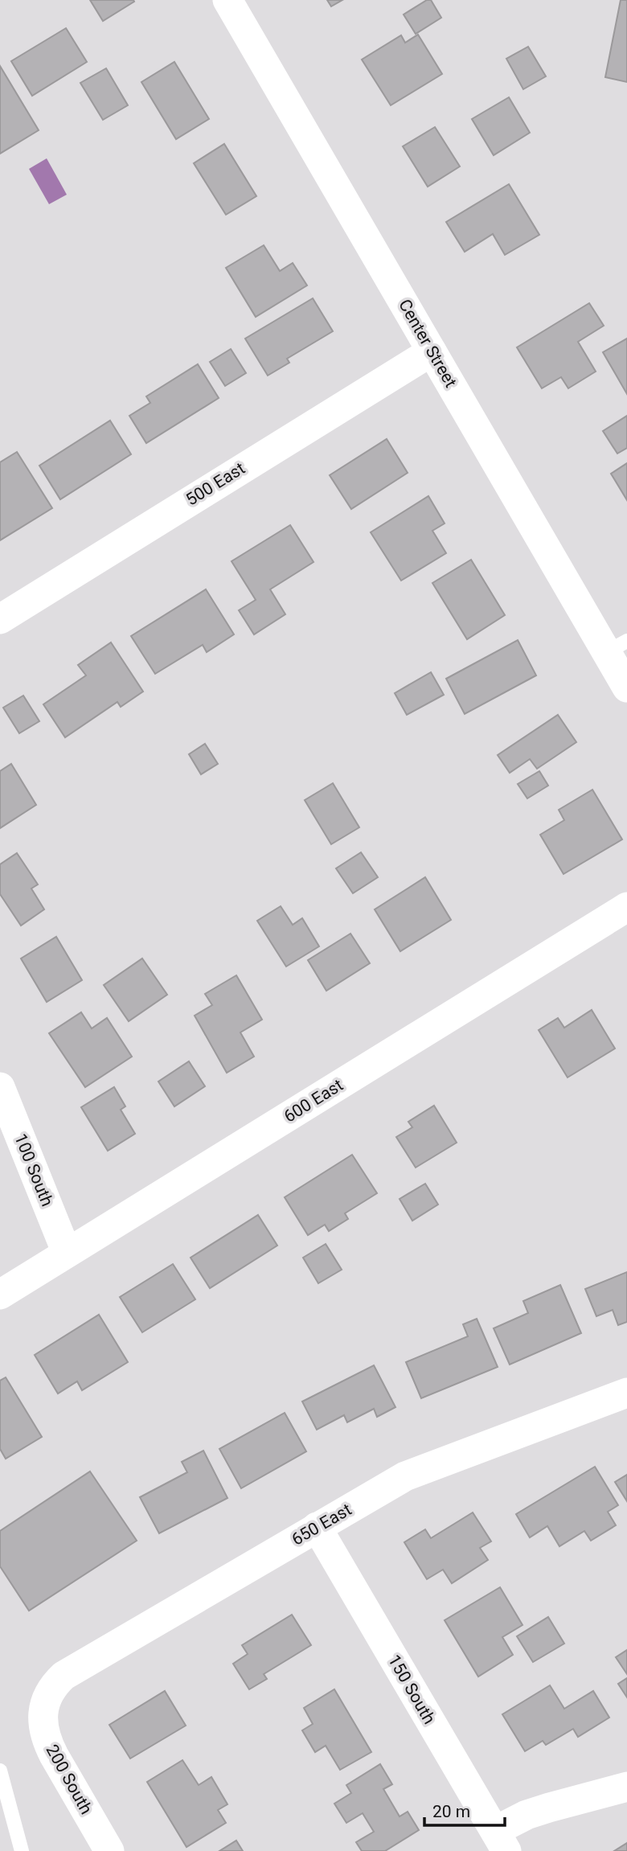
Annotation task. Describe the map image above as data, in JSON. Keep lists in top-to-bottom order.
{
  "streets": {
    "street": [
      "Center Street",
      "500 East",
      "600 East",
      "100 South",
      "650 East",
      "150 South",
      "200 South"
    ]
  },
  "crossings": [
    ["Center Street", "500 East"],
    ["600 East", "100 South"],
    ["650 East", "150 South"],
    ["650 East", "200 South"]
  ],
  "scale_bar": "20 m"
}
